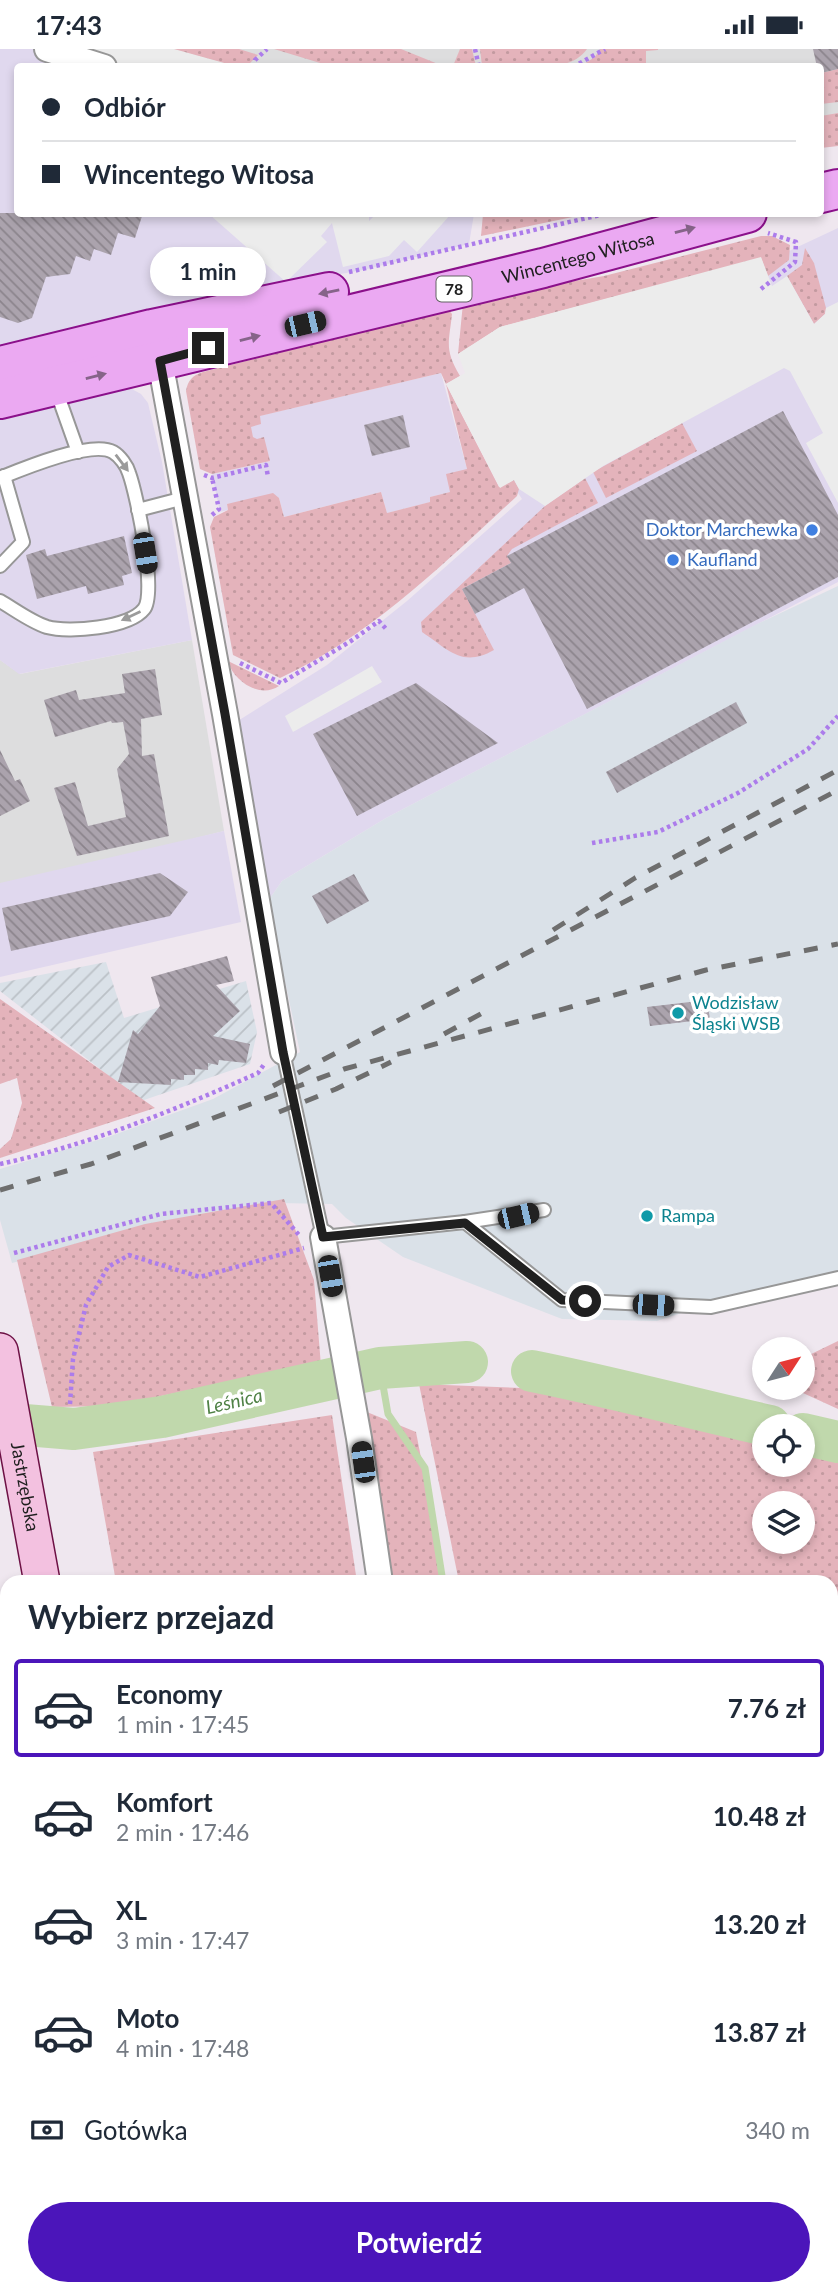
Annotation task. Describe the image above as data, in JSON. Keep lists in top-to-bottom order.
{
  "streets": {
    "main road": ["Wincentego Witosa", "78", "Jastrzębska"]
  },
  "water": ["Leśnica"],
  "places": [
    "Doktor Marchewka",
    "Kaufland",
    "Wodzisław Śląski WSB",
    "Rampa"
  ],
  "north": "top right",
  "page": {
    "status": "17:43",
    "banner": ["Odbiór", "Wincentego Witosa"],
    "bubble": "1 min",
    "heading": "Wybierz przejazd",
    "list": [
      {
        "name": "Economy",
        "note": "1 min · 17:45",
        "value": "7.76 zł"
      },
      {
        "name": "Komfort",
        "note": "2 min · 17:46",
        "value": "10.48 zł"
      },
      {
        "name": "XL",
        "note": "3 min · 17:47",
        "value": "13.20 zł"
      },
      {
        "name": "Moto",
        "note": "4 min · 17:48",
        "value": "13.87 zł"
      }
    ],
    "pay": ["Gotówka", "340 m"],
    "buttons": "Potwierdź"
  }
}
